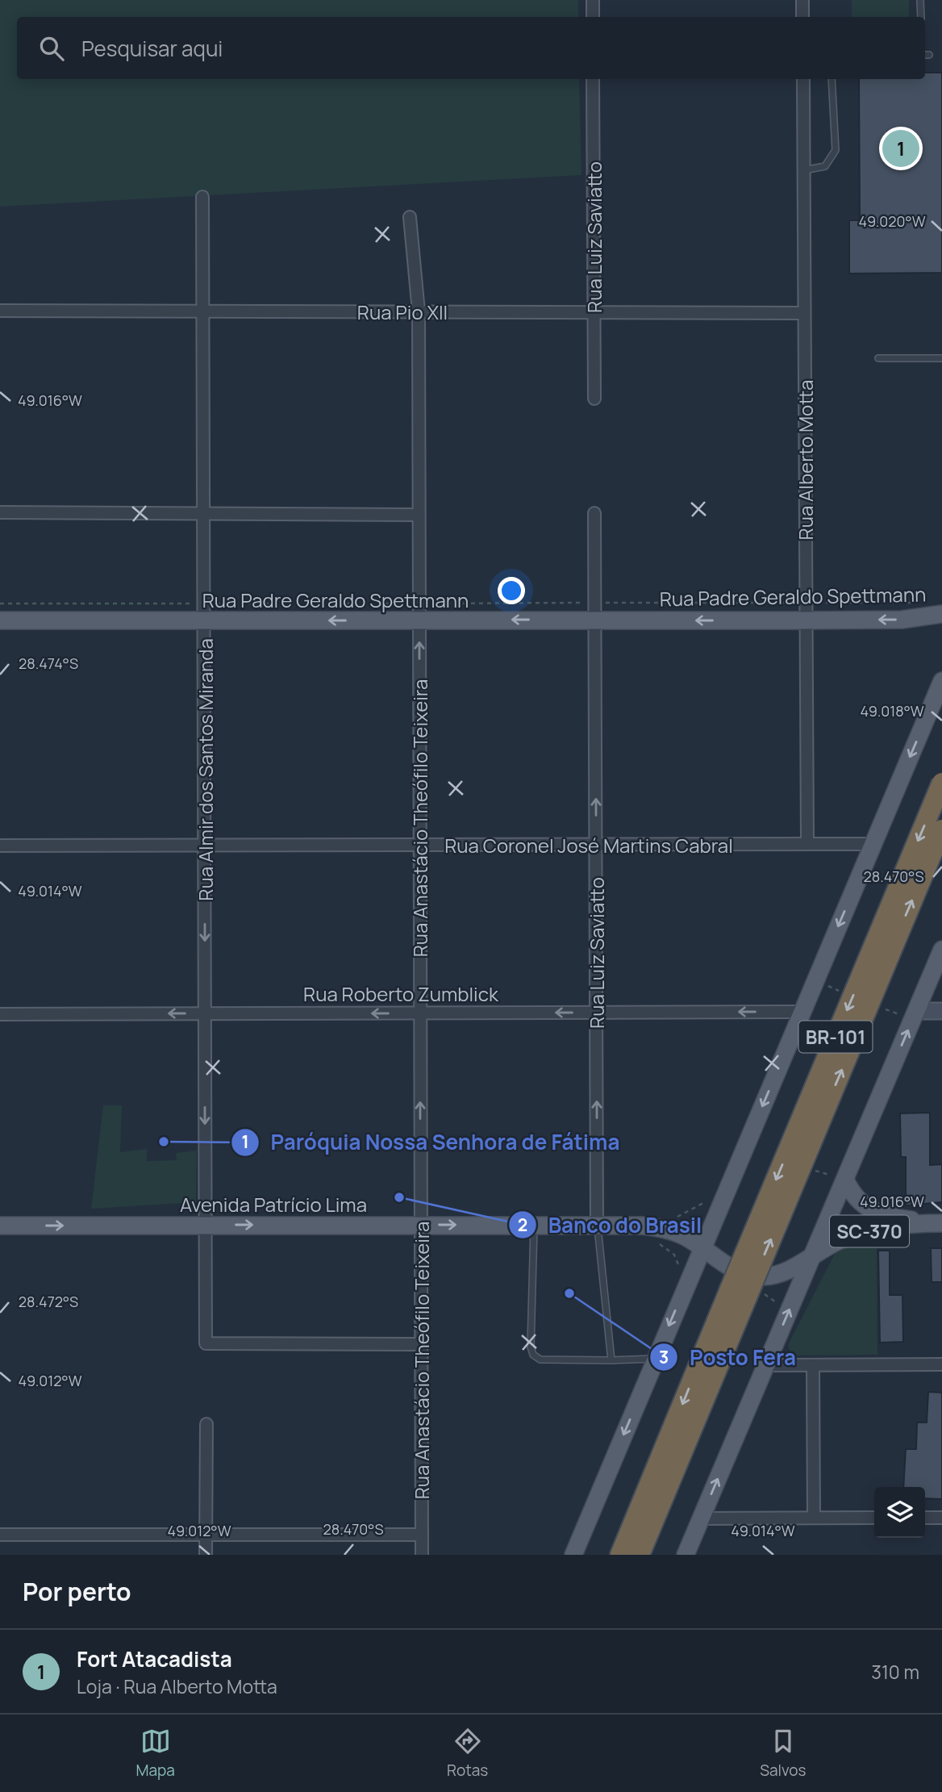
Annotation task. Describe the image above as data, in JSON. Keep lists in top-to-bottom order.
{
  "streets": {
    "highway": ["BR-101"],
    "main road": ["Rua Padre Geraldo Spettmann", "Avenida Patrício Lima", "SC-370"],
    "street": [
      "Rua Luiz Saviatto",
      "Rua Pio XII",
      "Rua Alberto Motta",
      "Rua Almir dos Santos Miranda",
      "Rua Anastácio Theófilo Teixeira",
      "Rua Coronel José Martins Cabral",
      "Rua Roberto Zumblick"
    ]
  },
  "crossings": [
    ["Rua Luiz Saviatto", "Rua Pio XII"],
    ["Rua Luiz Saviatto", "Rua Padre Geraldo Spettmann"],
    ["Rua Luiz Saviatto", "Rua Coronel José Martins Cabral"],
    ["Rua Luiz Saviatto", "Rua Roberto Zumblick"],
    ["Rua Luiz Saviatto", "Avenida Patrício Lima"],
    ["Rua Pio XII", "Rua Alberto Motta"],
    ["Rua Pio XII", "Rua Almir dos Santos Miranda"],
    ["Rua Pio XII", "Rua Anastácio Theófilo Teixeira"],
    ["Rua Alberto Motta", "Rua Padre Geraldo Spettmann"],
    ["Rua Alberto Motta", "Rua Coronel José Martins Cabral"],
    ["Rua Padre Geraldo Spettmann", "Rua Almir dos Santos Miranda"],
    ["Rua Padre Geraldo Spettmann", "Rua Anastácio Theófilo Teixeira"],
    ["Rua Almir dos Santos Miranda", "Rua Anastácio Theófilo Teixeira"],
    ["Rua Almir dos Santos Miranda", "Rua Coronel José Martins Cabral"],
    ["Rua Almir dos Santos Miranda", "Rua Roberto Zumblick"],
    ["Rua Almir dos Santos Miranda", "Avenida Patrício Lima"],
    ["Rua Anastácio Theófilo Teixeira", "Rua Coronel José Martins Cabral"],
    ["Rua Anastácio Theófilo Teixeira", "Rua Roberto Zumblick"],
    ["Rua Anastácio Theófilo Teixeira", "Avenida Patrício Lima"]
  ],
  "one_way": [
    "Rua Luiz Saviatto",
    "Rua Padre Geraldo Spettmann",
    "Rua Roberto Zumblick",
    "Avenida Patrício Lima"
  ],
  "places": ["Paróquia Nossa Senhora de Fátima", "Banco do Brasil", "Posto Fera"],
  "page": {
    "search": "Pesquisar aqui",
    "pins": "1",
    "heading": "Por perto",
    "list": [
      {
        "mark": "1",
        "name": "Fort Atacadista",
        "note": "Loja · Rua Alberto Motta",
        "value": "310 m"
      }
    ],
    "nav": ["Mapa", "Rotas", "Salvos"]
  },
  "coordinates": [
    "49.020°W",
    "49.016°W",
    "28.474°S",
    "49.018°W",
    "28.470°S",
    "49.014°W",
    "28.472°S",
    "49.012°W"
  ]
}
